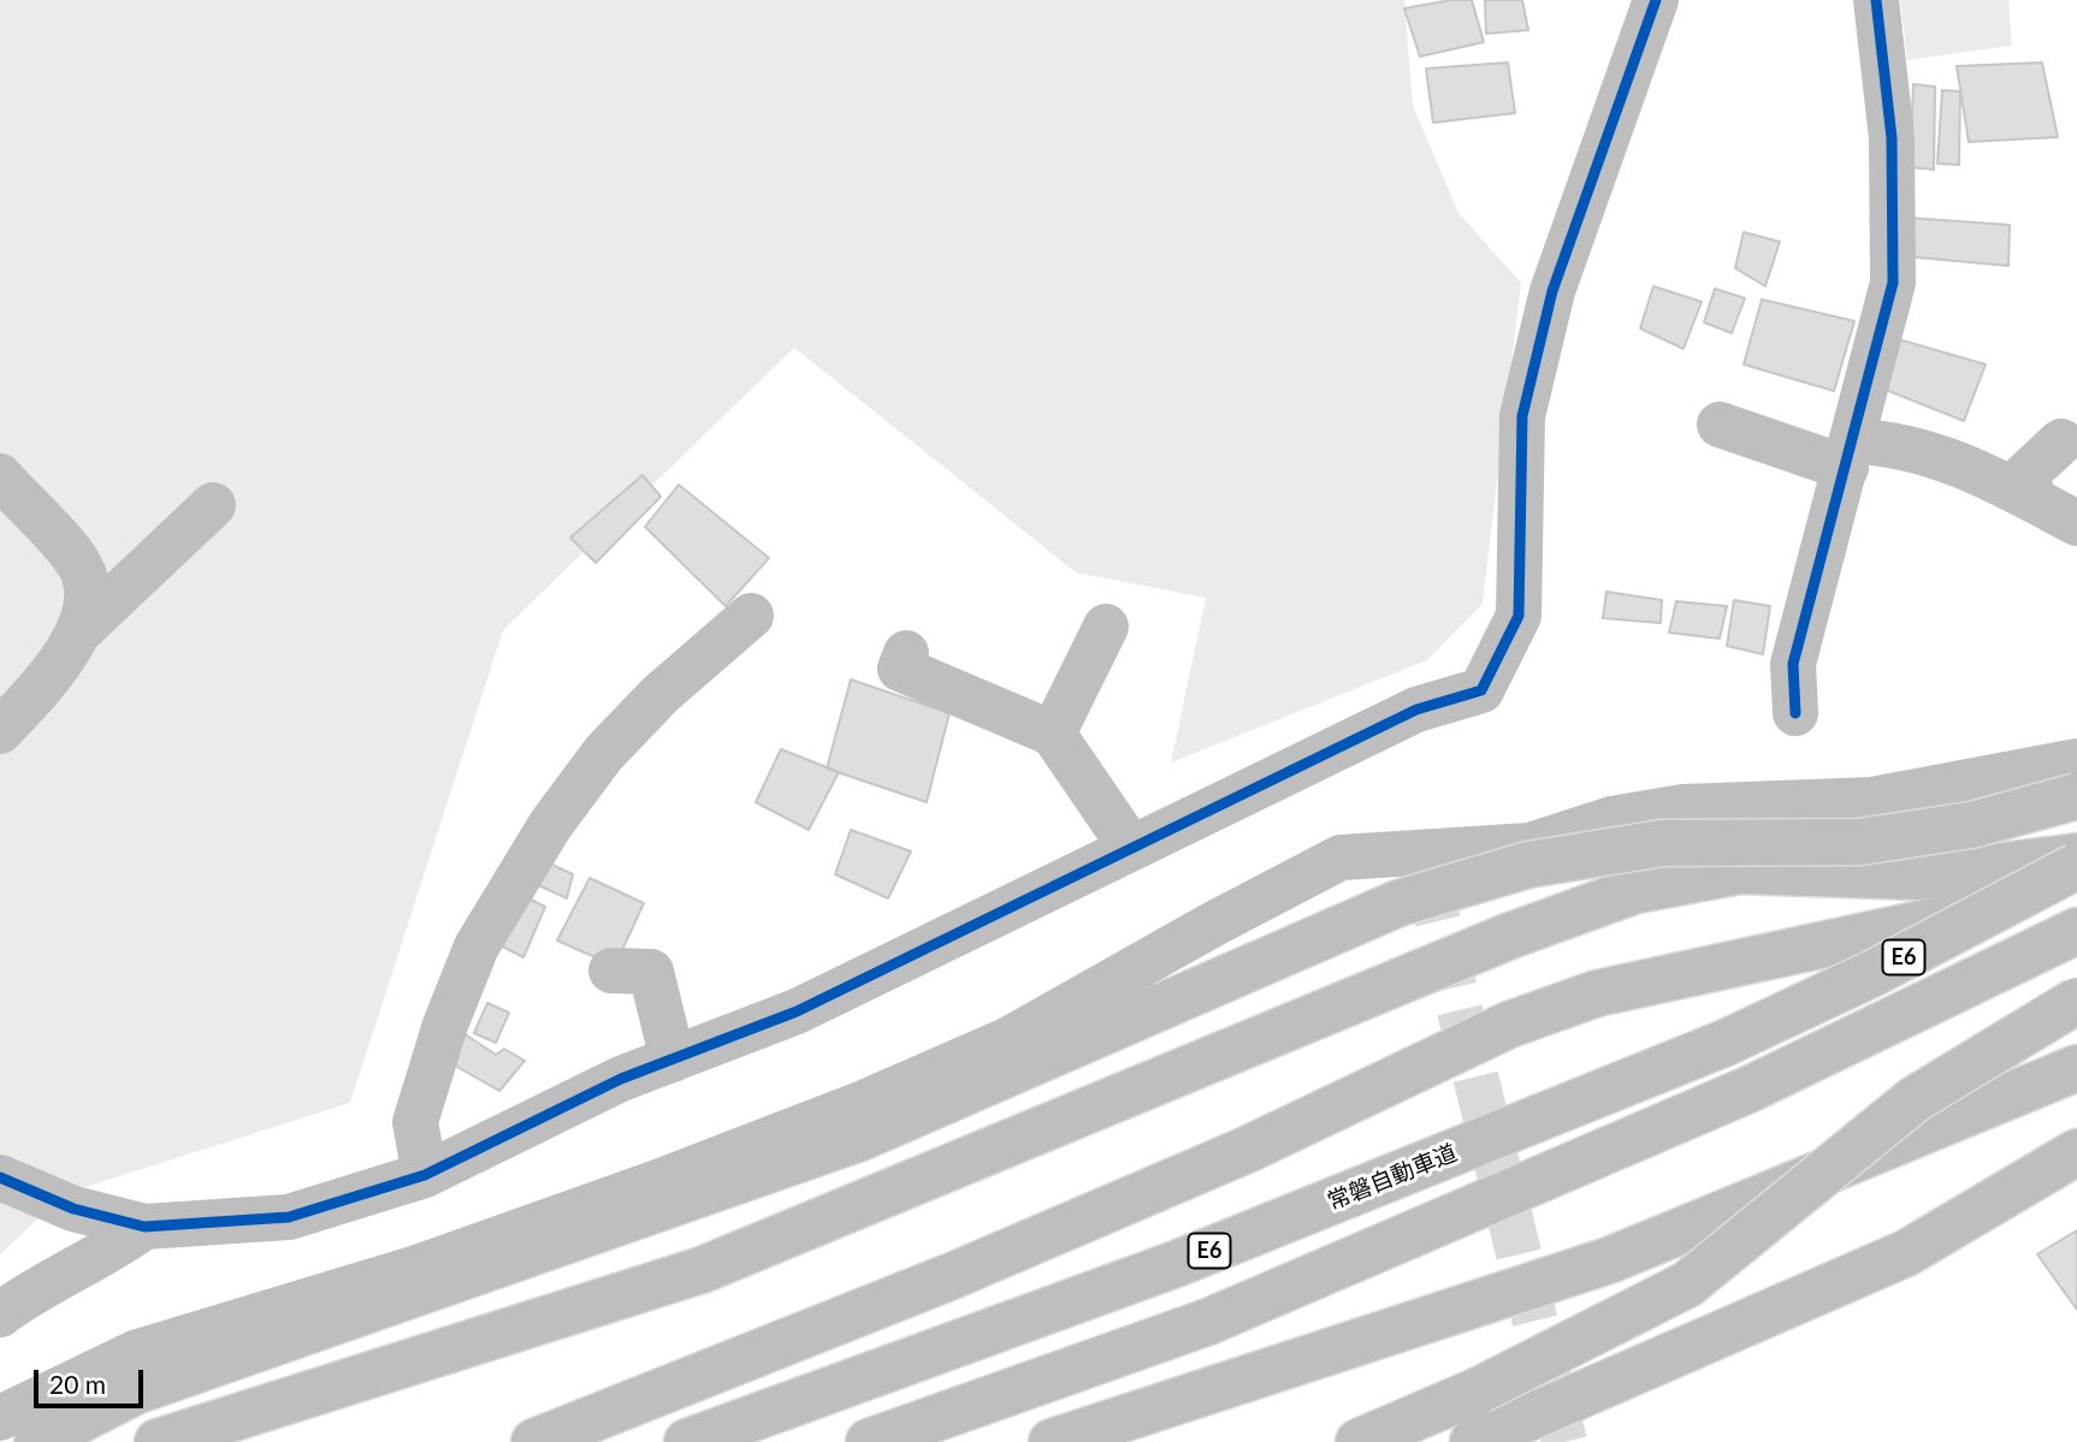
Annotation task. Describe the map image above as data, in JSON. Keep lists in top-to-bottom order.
{
  "streets": {
    "main road": ["E6", "常磐自動車道"]
  },
  "scale_bar": "20 m"
}
